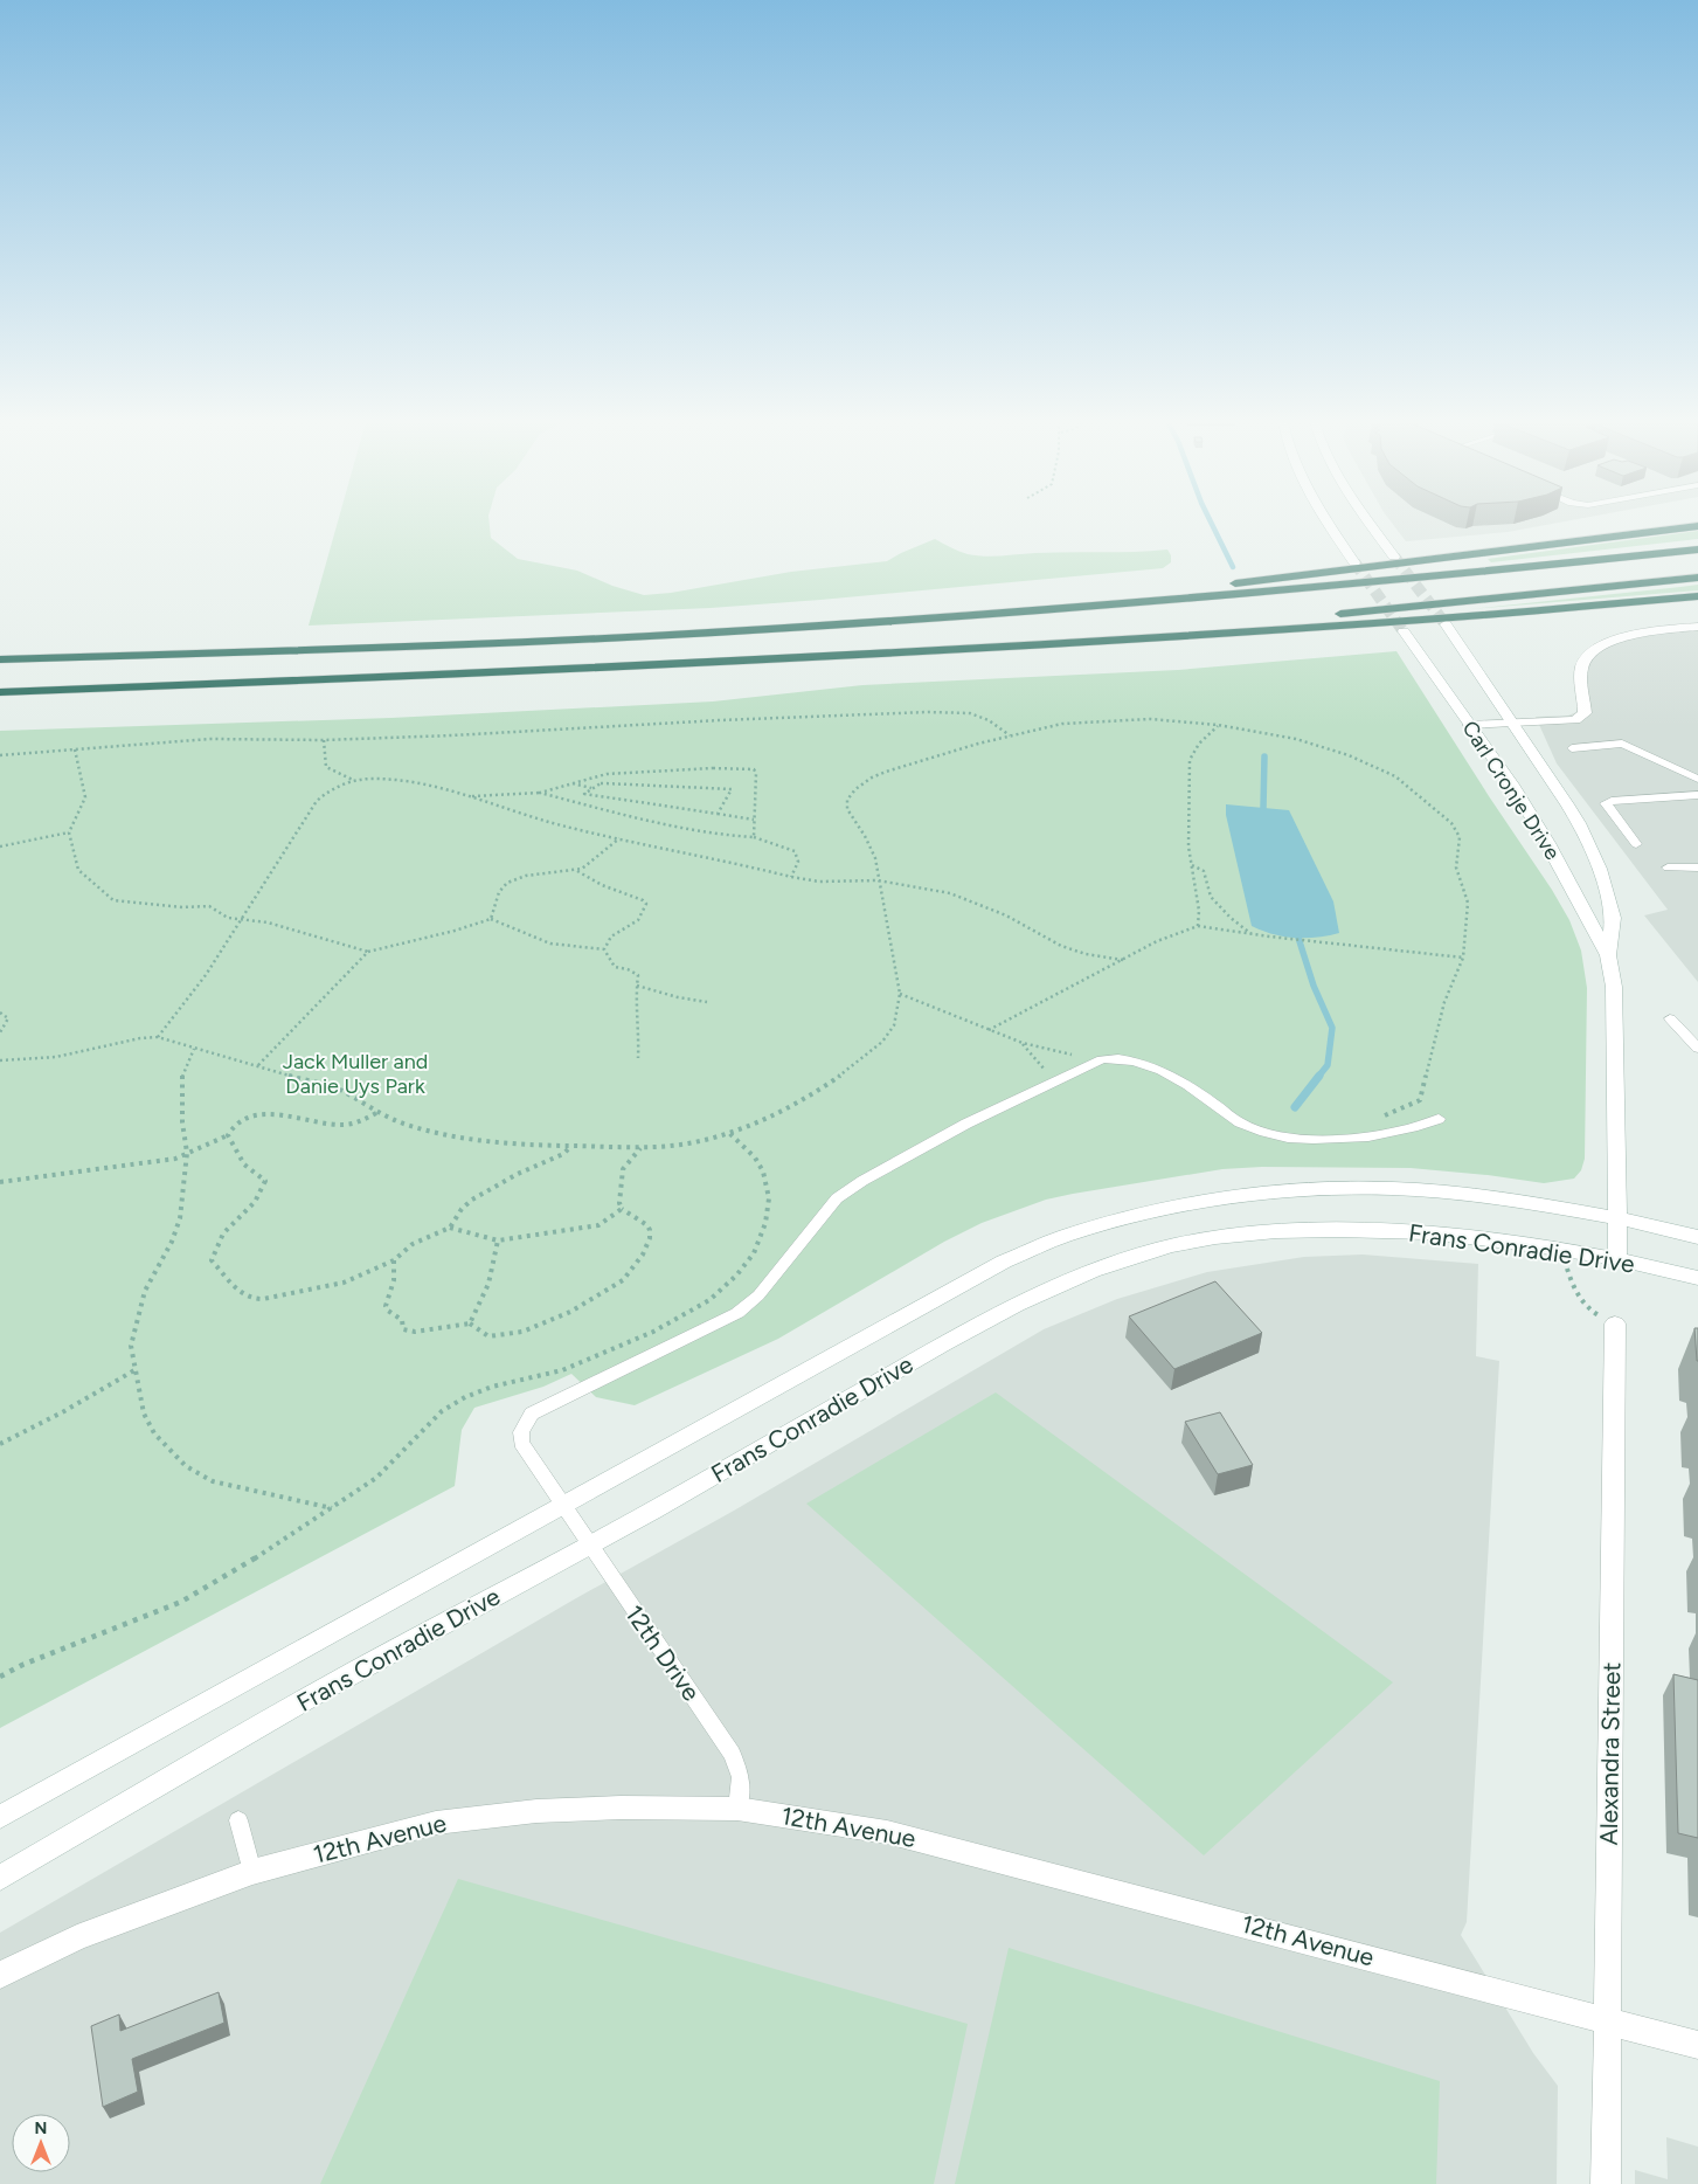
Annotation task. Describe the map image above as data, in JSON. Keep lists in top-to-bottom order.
{
  "streets": {
    "main road": [
      "Carl Cronje Drive",
      "Frans Conradie Drive",
      "Alexandra Street",
      "12th Avenue"
    ],
    "lane": ["12th Drive"]
  },
  "crossings": [
    ["Carl Cronje Drive", "Frans Conradie Drive"],
    ["Frans Conradie Drive", "12th Drive"],
    ["12th Drive", "12th Avenue"],
    ["Alexandra Street", "12th Avenue"]
  ],
  "parks": ["Jack Muller and Danie Uys Park"],
  "north": "top"
}
